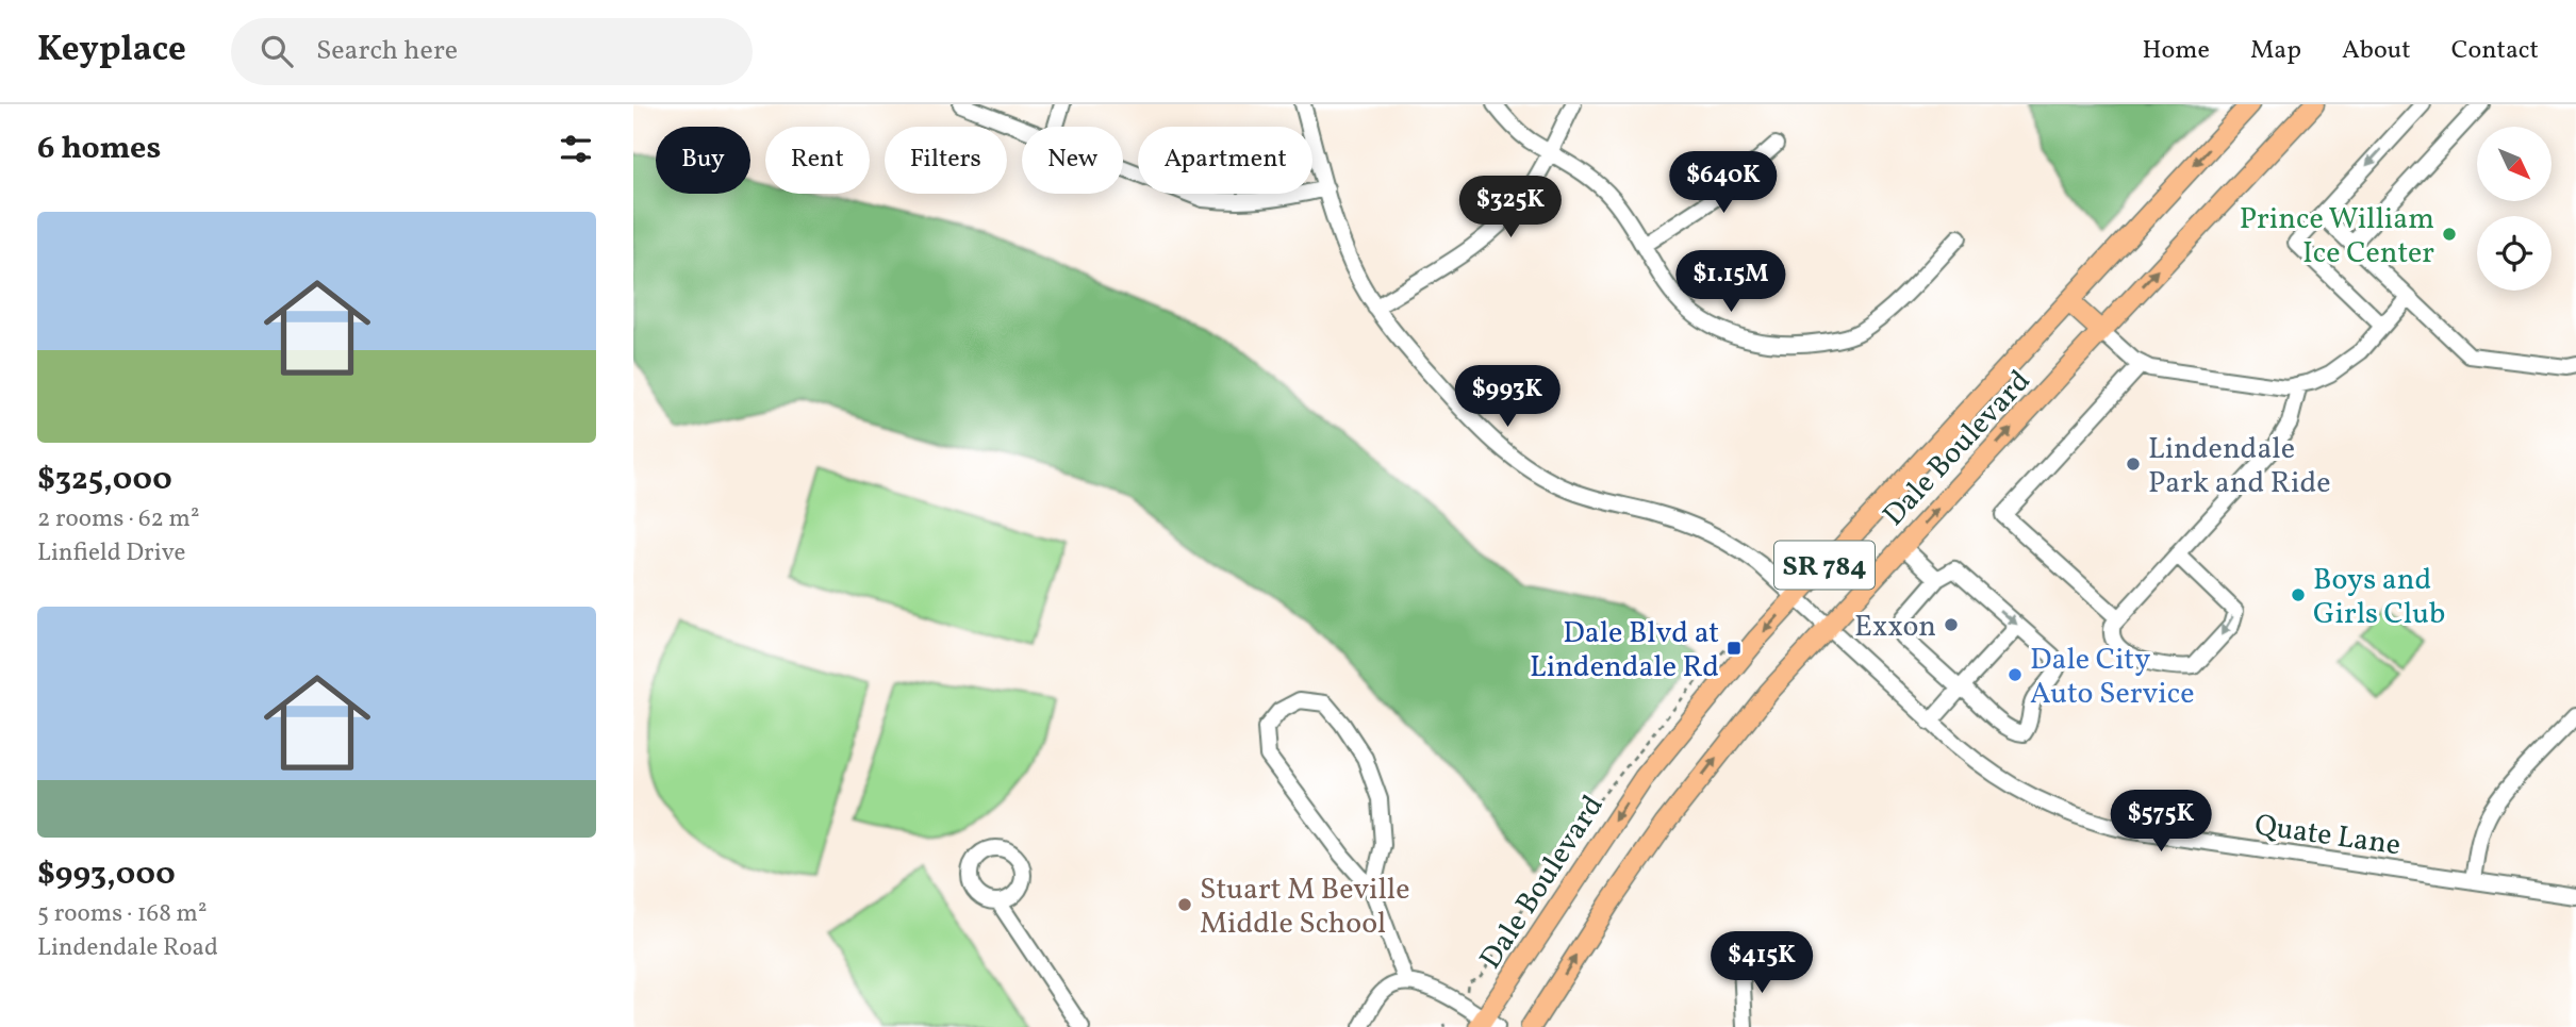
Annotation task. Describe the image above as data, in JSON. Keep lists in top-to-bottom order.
{
  "streets": {
    "main road": ["Dale Boulevard", "SR 784"],
    "street": ["Quate Lane"]
  },
  "crossings": [
    ["Dale Boulevard", "Quate Lane"]
  ],
  "places": {
    "other": [
      "Prince William Ice Center",
      "Lindendale Park and Ride",
      "Boys and Girls Club",
      "Exxon",
      "Dale City Auto Service",
      "Stuart M Beville Middle School"
    ],
    "transit": ["Dale Blvd at Lindendale Rd"]
  },
  "north": "bottom right",
  "page": {
    "header": "Keyplace",
    "search": "Search here",
    "nav": [
      "Home",
      "Map",
      "About",
      "Contact"
    ],
    "heading": "6 homes",
    "chip": [
      "Buy",
      "Rent",
      "Filters",
      "New",
      "Apartment"
    ],
    "price": [
      "$640K",
      "$325K",
      "$1.15M",
      "$993K",
      "$575K",
      "$415K"
    ],
    "list": [
      {
        "name": "$325,000",
        "note": "2 rooms · 62 m² · Linfield Drive"
      },
      {
        "name": "$993,000",
        "note": "5 rooms · 168 m² · Lindendale Road"
      }
    ]
  }
}
